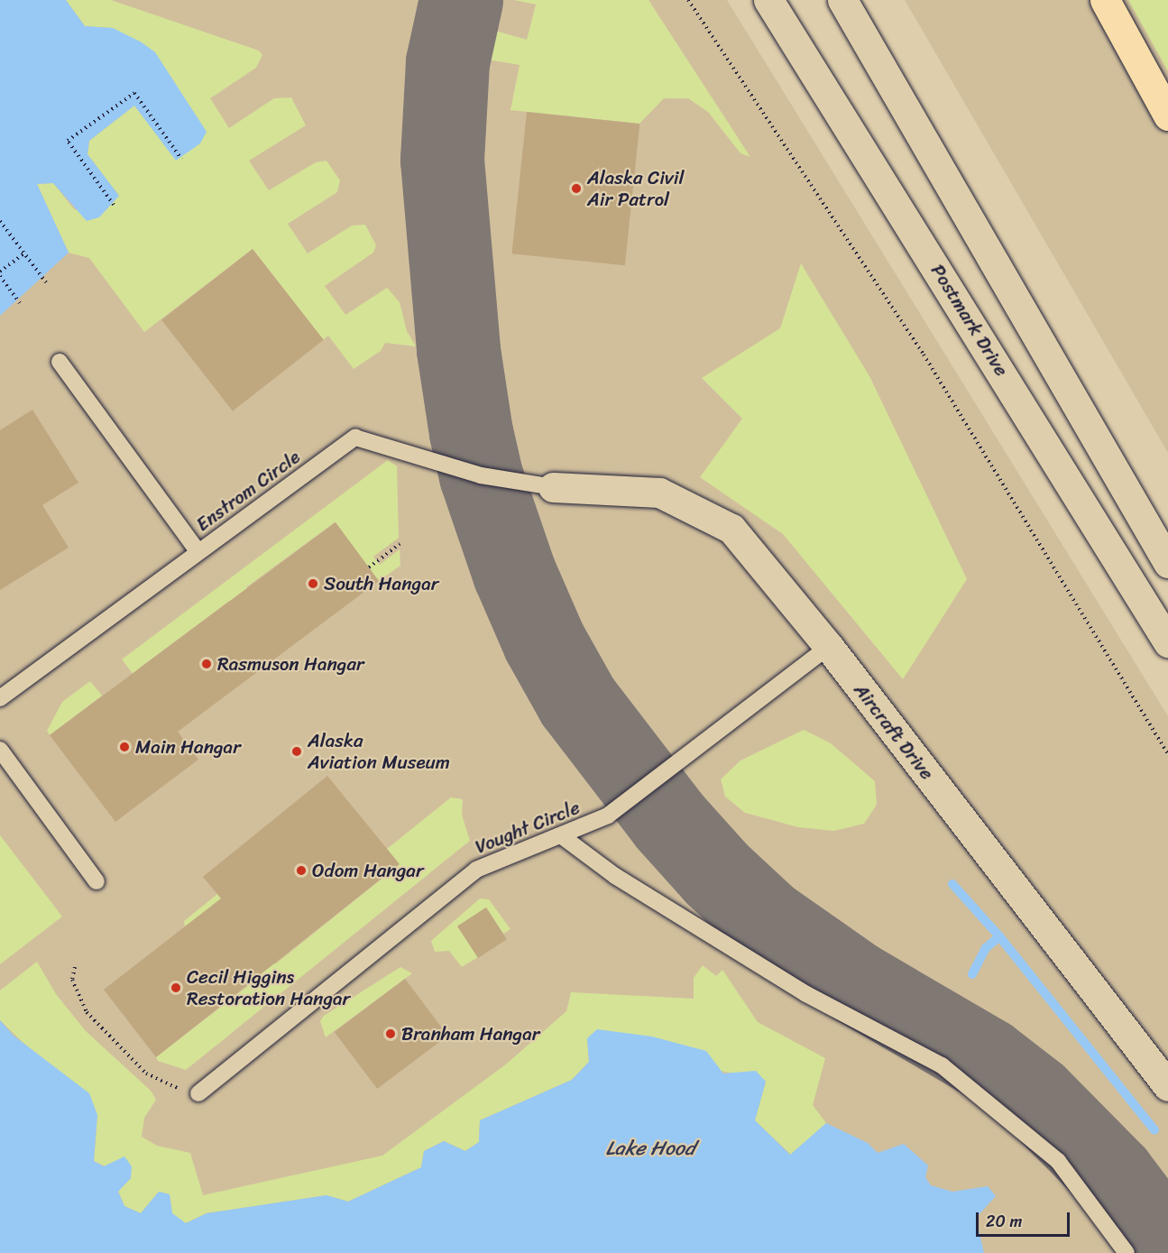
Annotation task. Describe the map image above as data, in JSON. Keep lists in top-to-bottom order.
{
  "streets": {
    "street": ["Postmark Drive", "Aircraft Drive"],
    "lane": ["Enstrom Circle", "Vought Circle"]
  },
  "crossings": [
    ["Enstrom Circle", "Aircraft Drive"],
    ["Aircraft Drive", "Vought Circle"]
  ],
  "water": ["Lake Hood"],
  "places": [
    "Alaska Civil Air Patrol",
    "South Hangar",
    "Rasmuson Hangar",
    "Main Hangar",
    "Alaska Aviation Museum",
    "Odom Hangar",
    "Cecil Higgins Restoration Hangar",
    "Branham Hangar"
  ],
  "scale_bar": "20 m"
}
